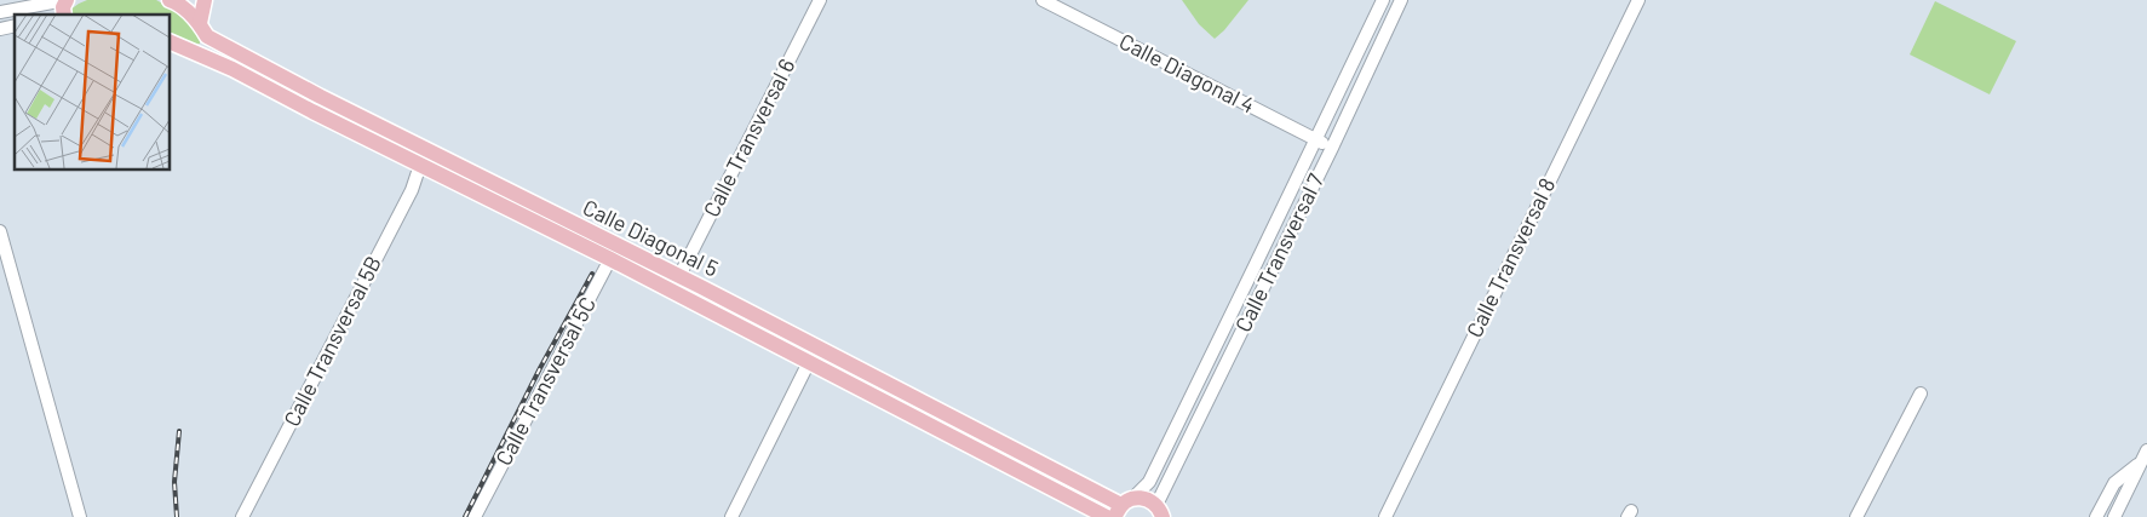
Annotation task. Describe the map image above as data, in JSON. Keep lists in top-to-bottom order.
{
  "streets": {
    "main road": ["Calle Diagonal 5"],
    "street": [
      "Calle Diagonal 4",
      "Calle Transversal 6",
      "Calle Transversal 7",
      "Calle Transversal 8",
      "Calle Transversal 5B",
      "Calle Transversal 5C"
    ]
  },
  "crossings": [
    ["Calle Diagonal 4", "Calle Transversal 7"],
    ["Calle Transversal 6", "Calle Diagonal 5"],
    ["Calle Diagonal 5", "Calle Transversal 7"],
    ["Calle Diagonal 5", "Calle Transversal 5B"],
    ["Calle Diagonal 5", "Calle Transversal 5C"]
  ]
}
